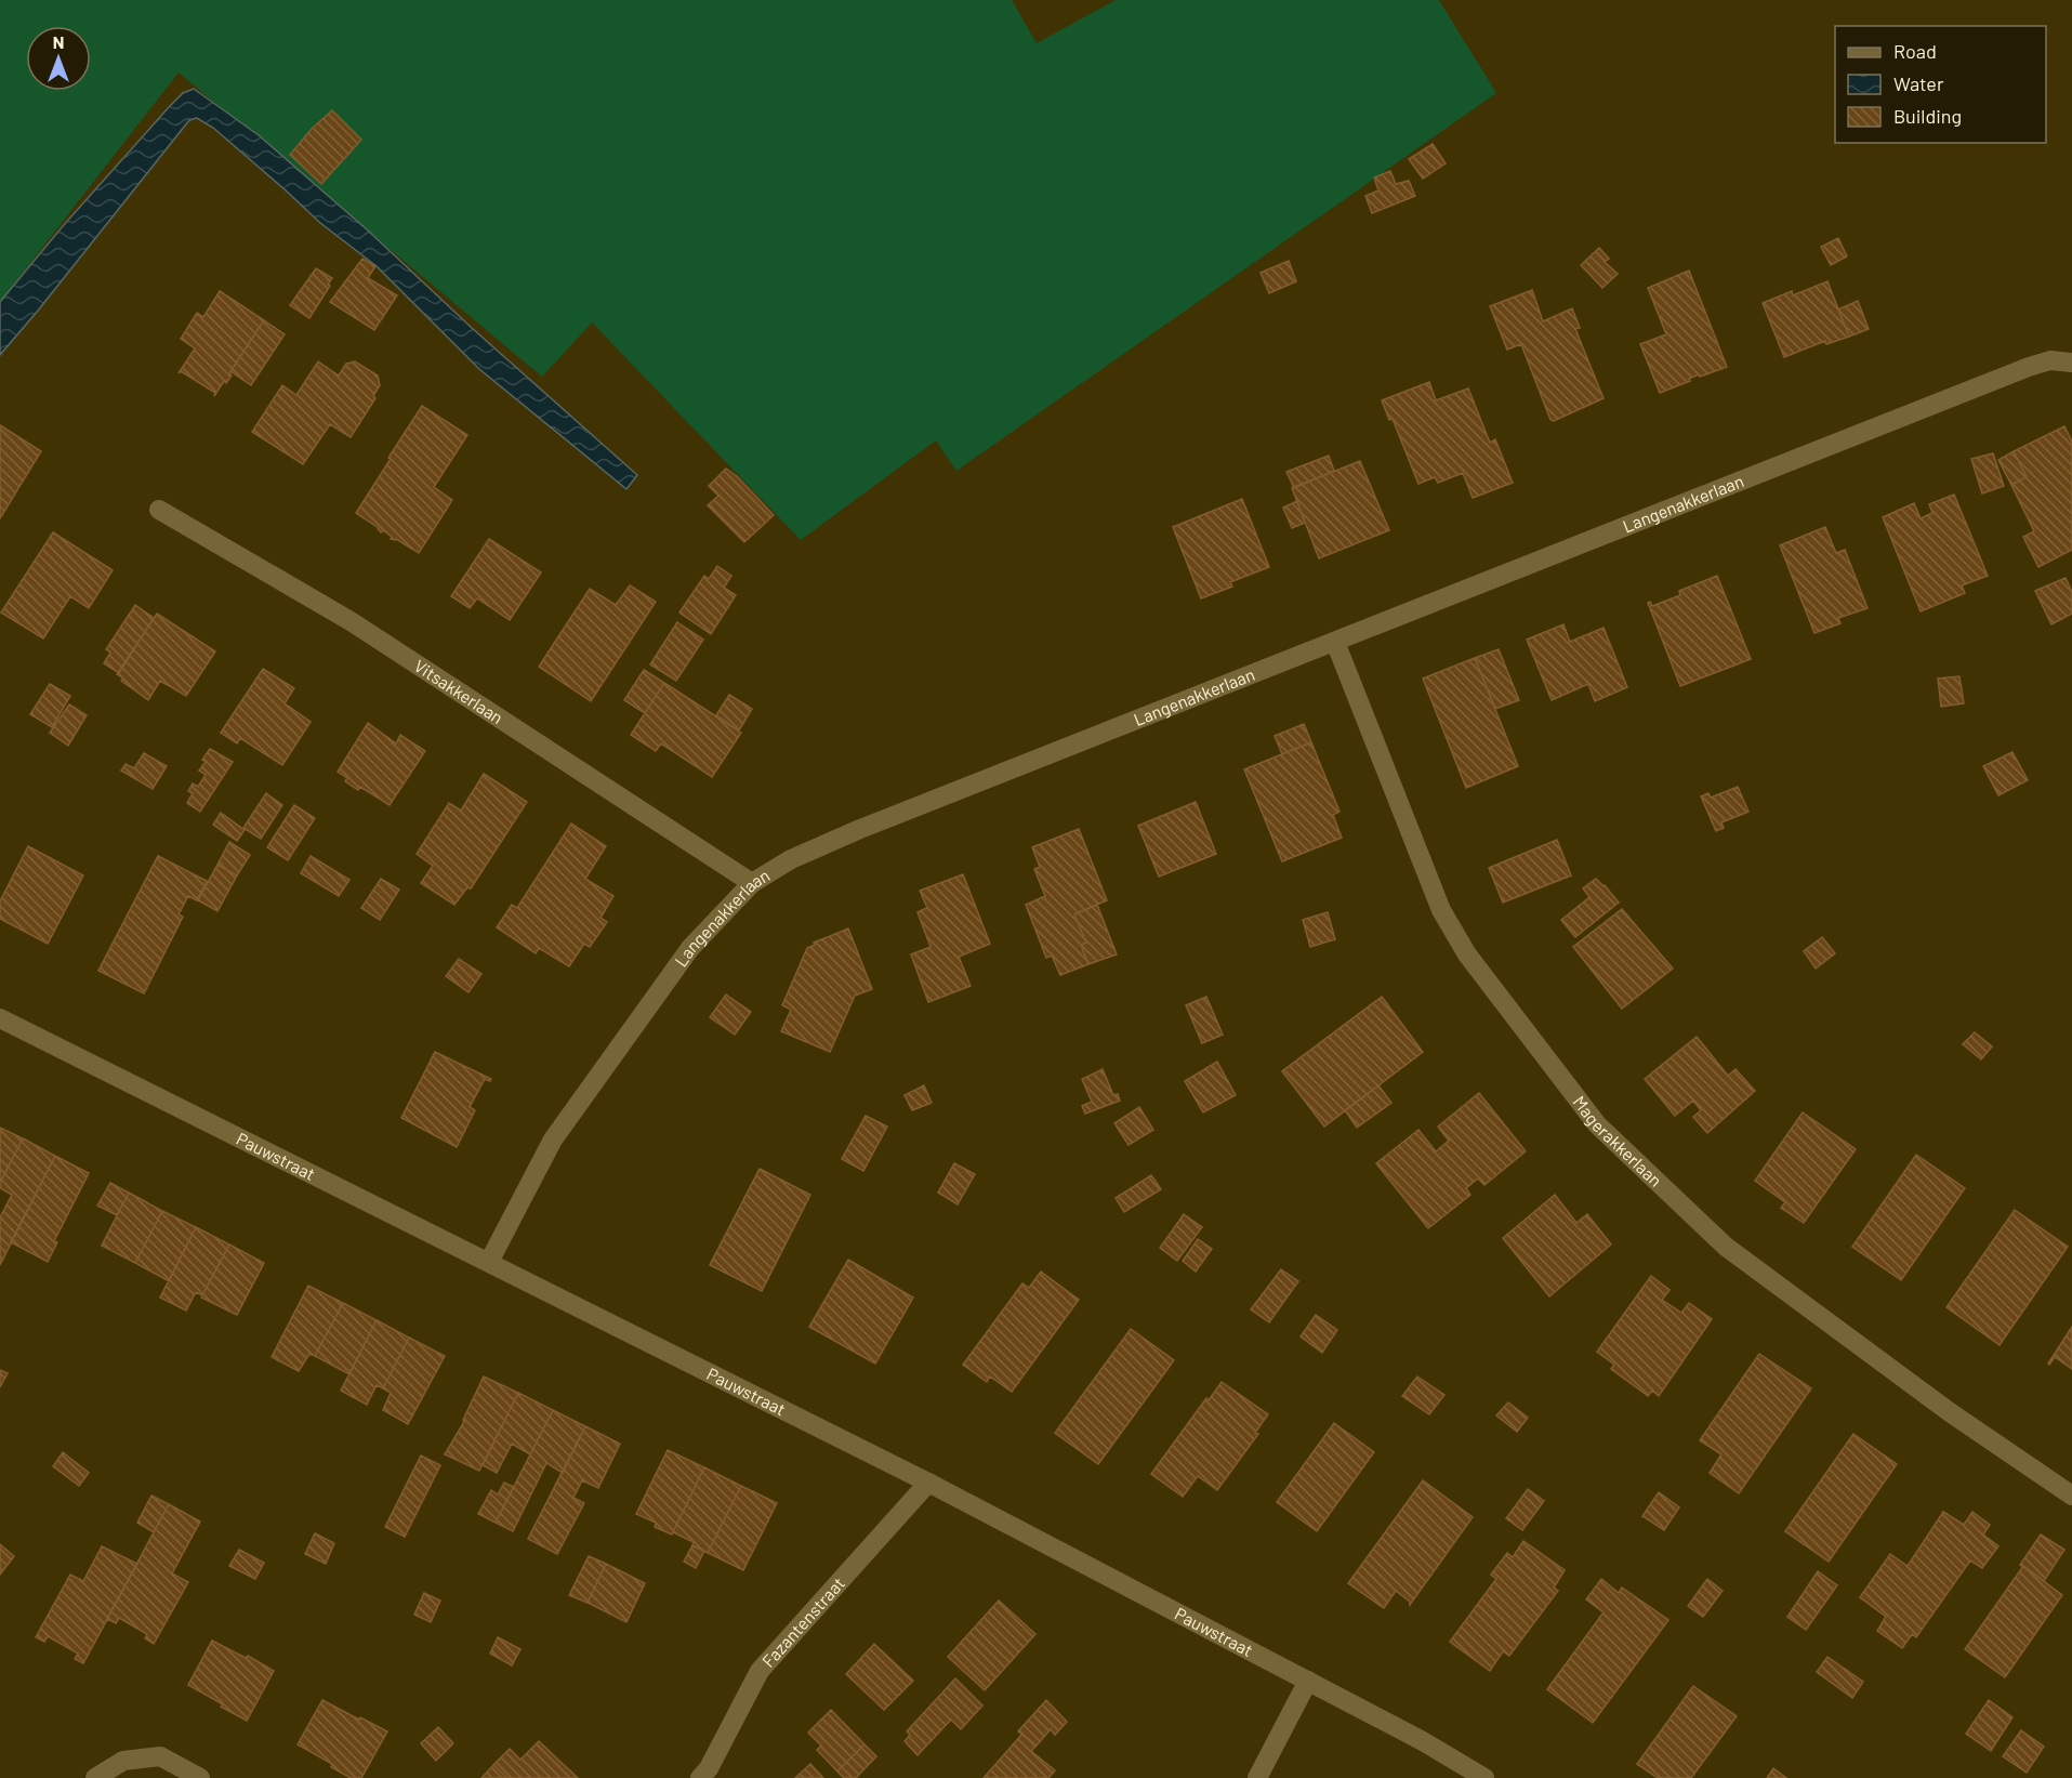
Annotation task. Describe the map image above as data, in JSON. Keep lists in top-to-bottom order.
{
  "streets": {
    "street": [
      "Langenakkerlaan",
      "Vitsakkerlaan",
      "Magerakkerlaan",
      "Pauwstraat",
      "Fazantenstraat"
    ]
  },
  "crossings": [
    ["Langenakkerlaan", "Vitsakkerlaan"],
    ["Langenakkerlaan", "Magerakkerlaan"],
    ["Langenakkerlaan", "Pauwstraat"],
    ["Pauwstraat", "Fazantenstraat"]
  ],
  "legend": ["Road", "Water", "Building"],
  "north": "top"
}
